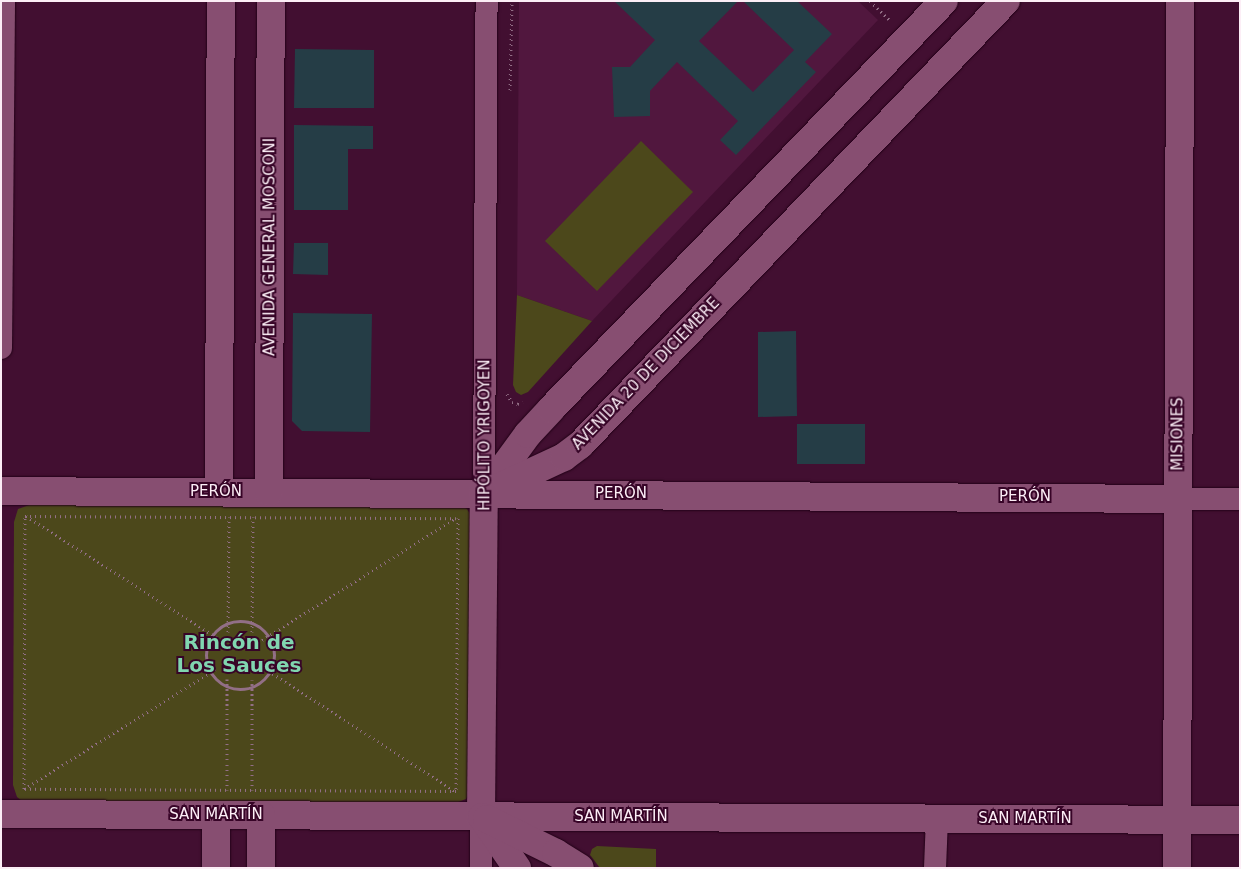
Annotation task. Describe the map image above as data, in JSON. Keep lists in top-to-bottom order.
{
  "streets": {
    "street": [
      "AVENIDA GENERAL MOSCONI",
      "AVENIDA 20 DE DICIEMBRE",
      "MISIONES",
      "HIPÓLITO YRIGOYEN",
      "PERÓN",
      "SAN MARTÍN"
    ]
  },
  "crossings": [
    ["AVENIDA GENERAL MOSCONI", "PERÓN"],
    ["AVENIDA 20 DE DICIEMBRE", "HIPÓLITO YRIGOYEN"],
    ["AVENIDA 20 DE DICIEMBRE", "PERÓN"],
    ["MISIONES", "PERÓN"],
    ["MISIONES", "SAN MARTÍN"],
    ["HIPÓLITO YRIGOYEN", "PERÓN"],
    ["HIPÓLITO YRIGOYEN", "SAN MARTÍN"]
  ],
  "districts": ["Rincón de Los Sauces"]
}
